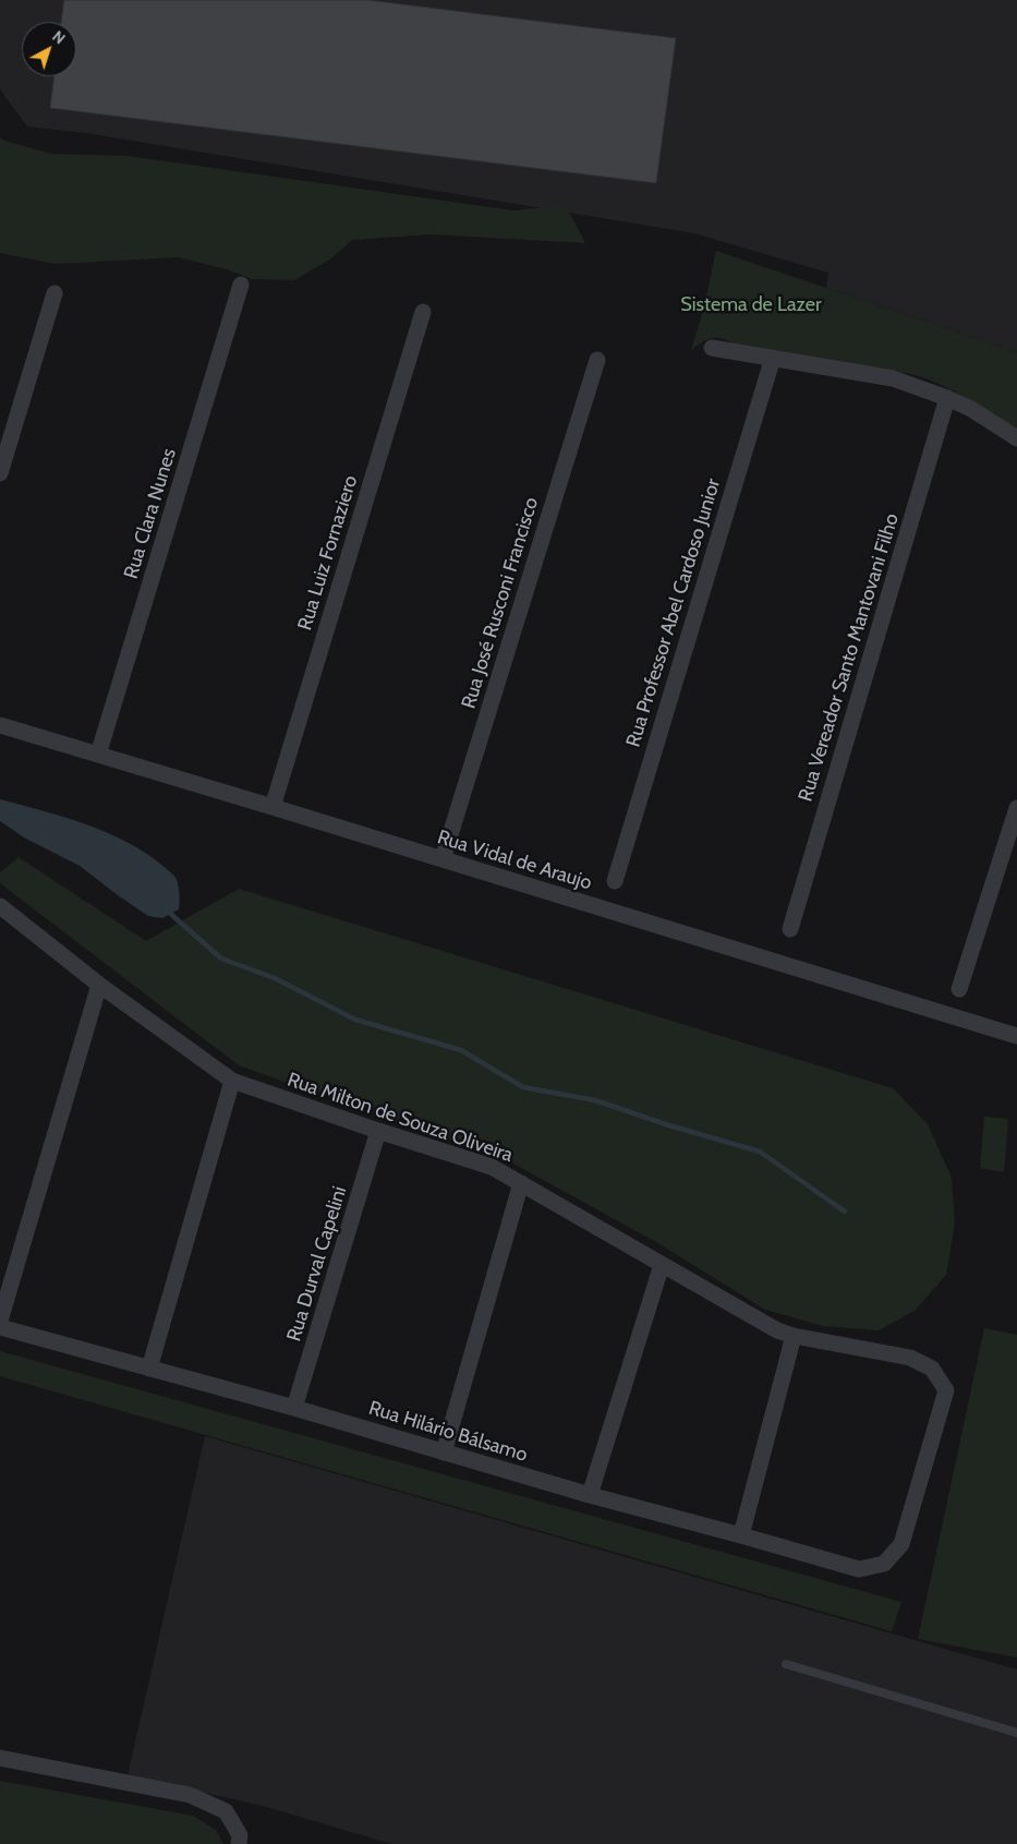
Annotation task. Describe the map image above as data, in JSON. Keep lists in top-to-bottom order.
{
  "streets": {
    "street": [
      "Rua Clara Nunes",
      "Rua Luiz Fornaziero",
      "Rua José Rusconi Francisco",
      "Rua Professor Abel Cardoso Junior",
      "Rua Vereador Santo Mantovani Filho",
      "Rua Vidal de Araujo",
      "Rua Milton de Souza Oliveira",
      "Rua Durval Capelini",
      "Rua Hilário Bálsamo"
    ]
  },
  "crossings": [
    ["Rua Clara Nunes", "Rua Vidal de Araujo"],
    ["Rua Luiz Fornaziero", "Rua Vidal de Araujo"],
    ["Rua José Rusconi Francisco", "Rua Vidal de Araujo"],
    ["Rua Milton de Souza Oliveira", "Rua Durval Capelini"],
    ["Rua Milton de Souza Oliveira", "Rua Hilário Bálsamo"],
    ["Rua Durval Capelini", "Rua Hilário Bálsamo"]
  ],
  "parks": ["Sistema de Lazer"],
  "north": "top right"
}
